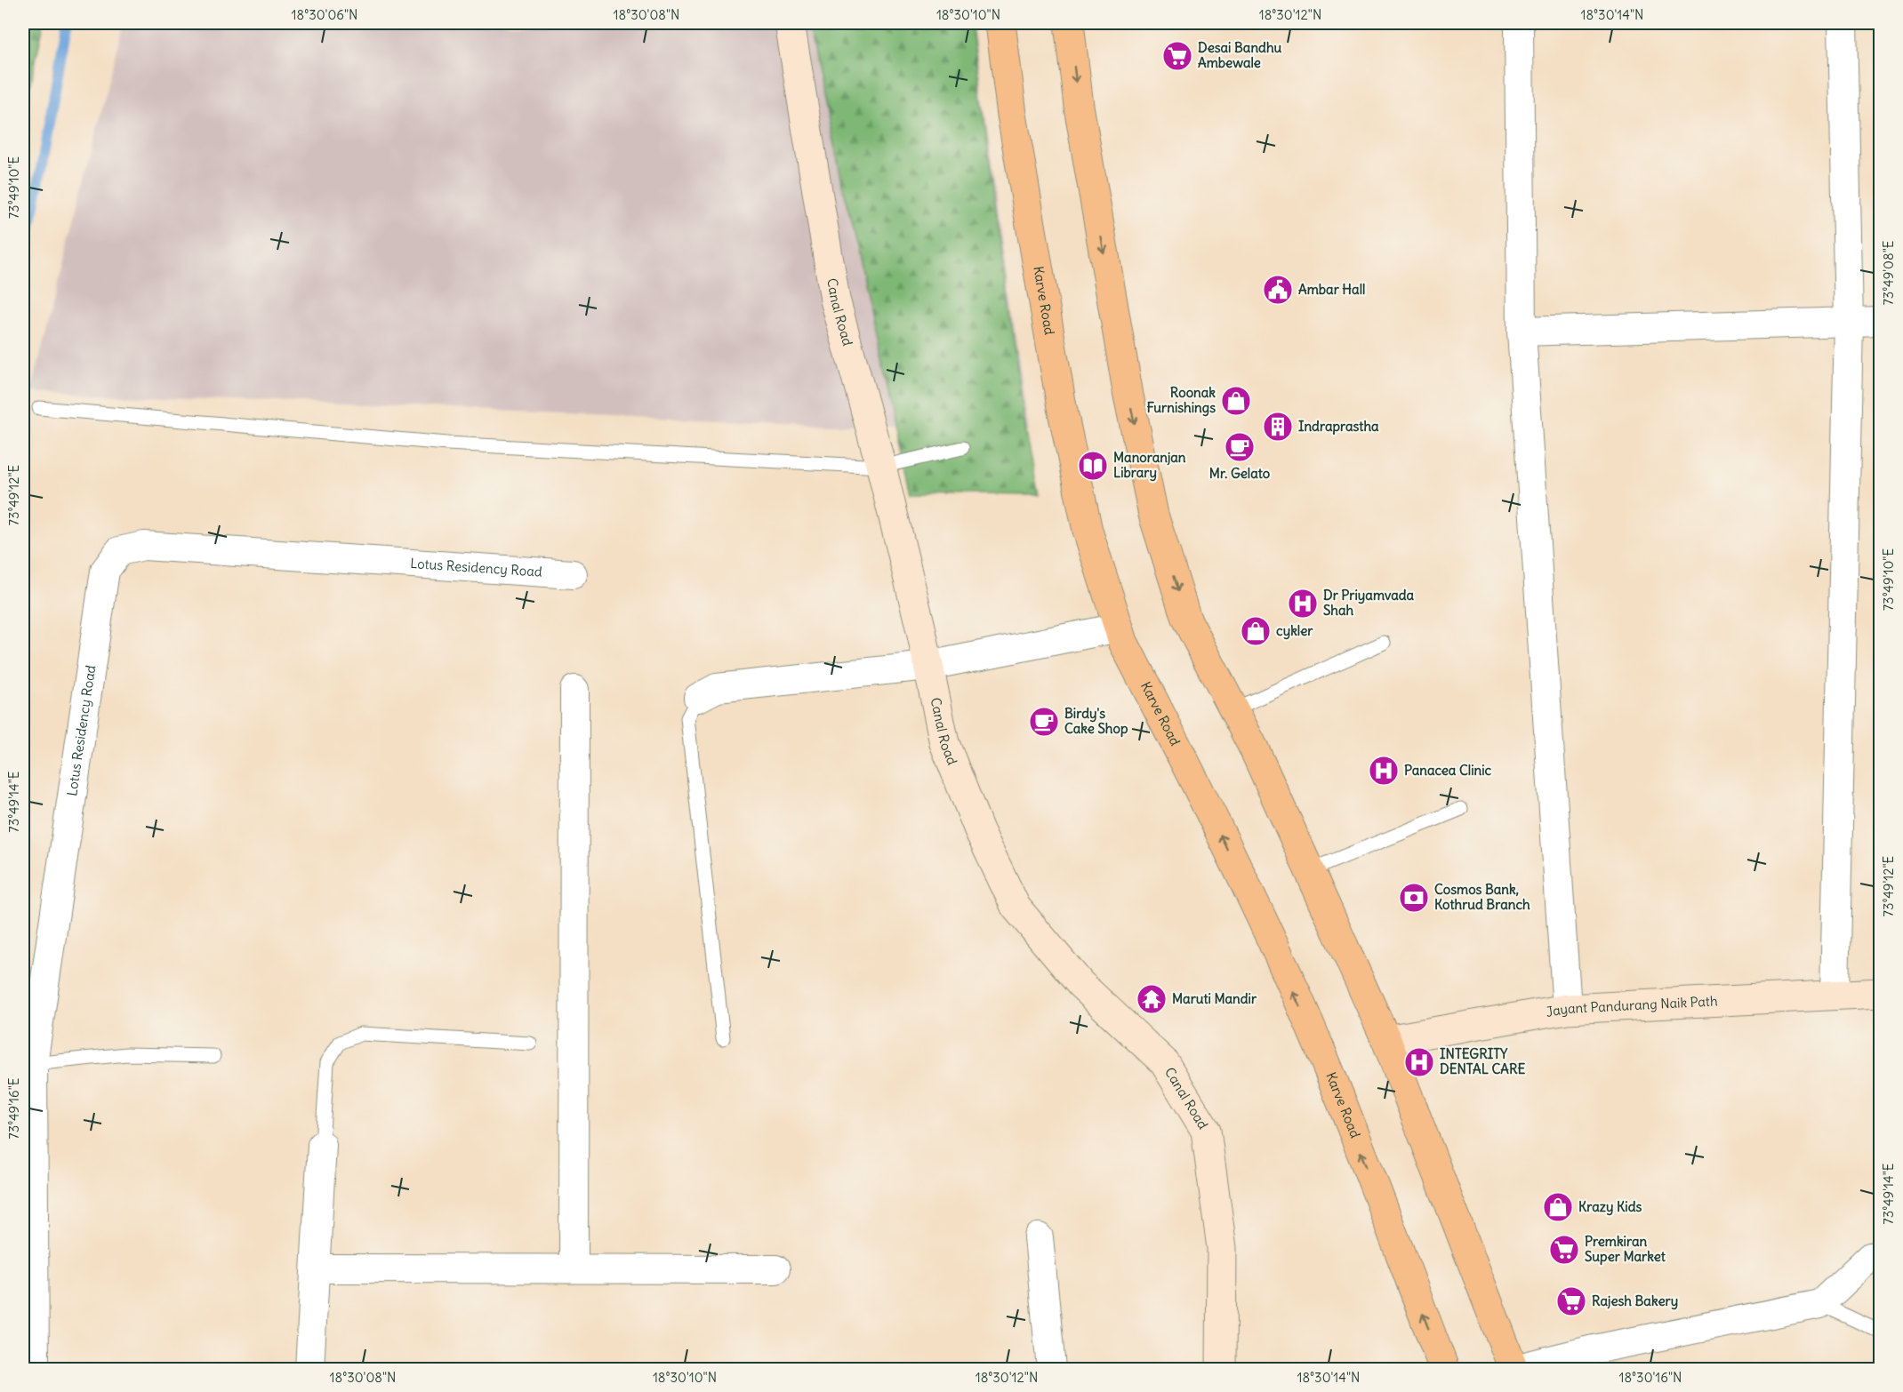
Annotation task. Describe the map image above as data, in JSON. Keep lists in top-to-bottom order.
{
  "streets": {
    "main road": ["Karve Road"],
    "street": ["Canal Road", "Lotus Residency Road", "Jayant Pandurang Naik Path"]
  },
  "places": {
    "supermarket": ["Desai Bandhu Ambewale", "Premkiran Super Market", "Rajesh Bakery"],
    "public building": ["Ambar Hall"],
    "shop": ["Roonak Furnishings", "cykler", "Krazy Kids"],
    "building": ["Indraprastha"],
    "cafe": ["Mr. Gelato", "Birdy's Cake Shop"],
    "library": ["Manoranjan Library"],
    "hospital": ["Dr Priyamvada Shah", "Panacea Clinic", "INTEGRITY DENTAL CARE"],
    "bank": ["Cosmos Bank, Kothrud Branch"],
    "temple": ["Maruti Mandir"]
  },
  "coordinates": [
    "18°30'06\"N",
    "18°30'08\"N",
    "18°30'10\"N",
    "18°30'12\"N",
    "18°30'14\"N",
    "73°49'10\"E",
    "73°49'08\"E",
    "73°49'12\"E",
    "73°49'14\"E",
    "73°49'16\"E",
    "18°30'16\"N"
  ]
}
